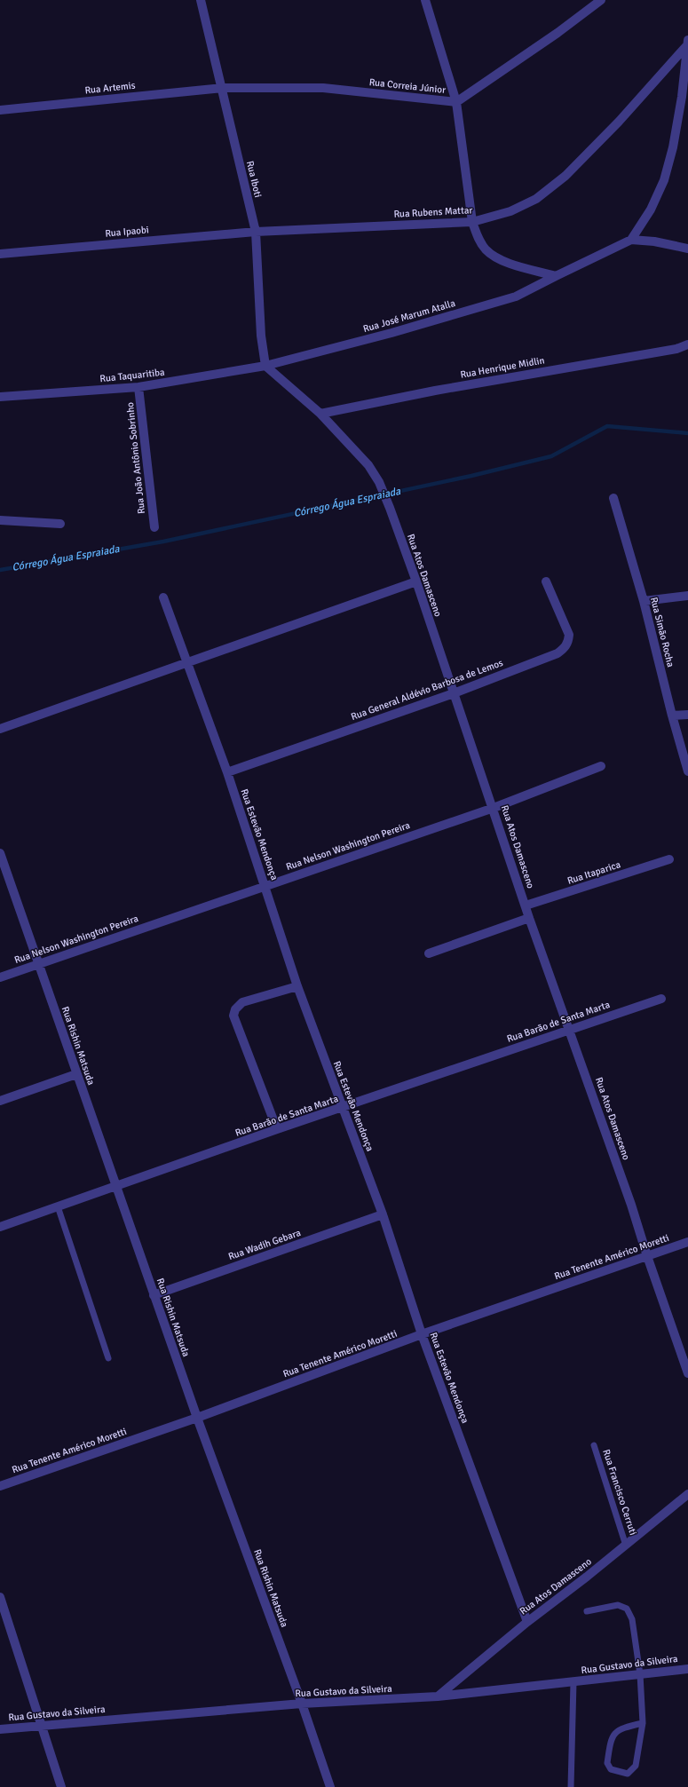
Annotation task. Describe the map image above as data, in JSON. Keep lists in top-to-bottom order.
{
  "streets": {
    "street": [
      "Rua Correia Júnior",
      "Rua Artemis",
      "Rua Iboti",
      "Rua Rubens Mattar",
      "Rua Ipaobi",
      "Rua José Marum Atalla",
      "Rua Henrique Midlin",
      "Rua Taquaritiba",
      "Rua João Antônio Sobrinho",
      "Rua Atos Damasceno",
      "Rua Simão Rocha",
      "Rua General Aldévio Barbosa de Lemos",
      "Rua Estevão Mendonça",
      "Rua Nelson Washington Pereira",
      "Rua Itaparica",
      "Rua Barão de Santa Marta",
      "Rua Rishin Matsuda",
      "Rua Wadih Gebara",
      "Rua Tenente Américo Moretti",
      "Rua Gustavo da Silveira"
    ],
    "lane": ["Rua Francisco Cerruti"]
  },
  "crossings": [
    ["Rua Correia Júnior", "Rua Artemis"],
    ["Rua Correia Júnior", "Rua Iboti"],
    ["Rua Artemis", "Rua Iboti"],
    ["Rua Iboti", "Rua Rubens Mattar"],
    ["Rua Iboti", "Rua Ipaobi"],
    ["Rua Iboti", "Rua José Marum Atalla"],
    ["Rua Iboti", "Rua Taquaritiba"],
    ["Rua Iboti", "Rua Atos Damasceno"],
    ["Rua Rubens Mattar", "Rua Ipaobi"],
    ["Rua José Marum Atalla", "Rua Taquaritiba"],
    ["Rua José Marum Atalla", "Rua Atos Damasceno"],
    ["Rua Henrique Midlin", "Rua Atos Damasceno"],
    ["Rua Taquaritiba", "Rua João Antônio Sobrinho"],
    ["Rua Taquaritiba", "Rua Atos Damasceno"],
    ["Rua Atos Damasceno", "Rua General Aldévio Barbosa de Lemos"],
    ["Rua Atos Damasceno", "Rua Estevão Mendonça"],
    ["Rua Atos Damasceno", "Rua Nelson Washington Pereira"],
    ["Rua Atos Damasceno", "Rua Itaparica"],
    ["Rua Atos Damasceno", "Rua Barão de Santa Marta"],
    ["Rua Atos Damasceno", "Rua Tenente Américo Moretti"],
    ["Rua Atos Damasceno", "Rua Francisco Cerruti"],
    ["Rua Atos Damasceno", "Rua Gustavo da Silveira"],
    ["Rua General Aldévio Barbosa de Lemos", "Rua Estevão Mendonça"],
    ["Rua Estevão Mendonça", "Rua Nelson Washington Pereira"],
    ["Rua Estevão Mendonça", "Rua Barão de Santa Marta"],
    ["Rua Estevão Mendonça", "Rua Wadih Gebara"],
    ["Rua Estevão Mendonça", "Rua Tenente Américo Moretti"],
    ["Rua Nelson Washington Pereira", "Rua Rishin Matsuda"],
    ["Rua Barão de Santa Marta", "Rua Rishin Matsuda"],
    ["Rua Rishin Matsuda", "Rua Wadih Gebara"],
    ["Rua Rishin Matsuda", "Rua Tenente Américo Moretti"],
    ["Rua Rishin Matsuda", "Rua Gustavo da Silveira"]
  ],
  "water": ["Córrego Água Espraiada"]
}
